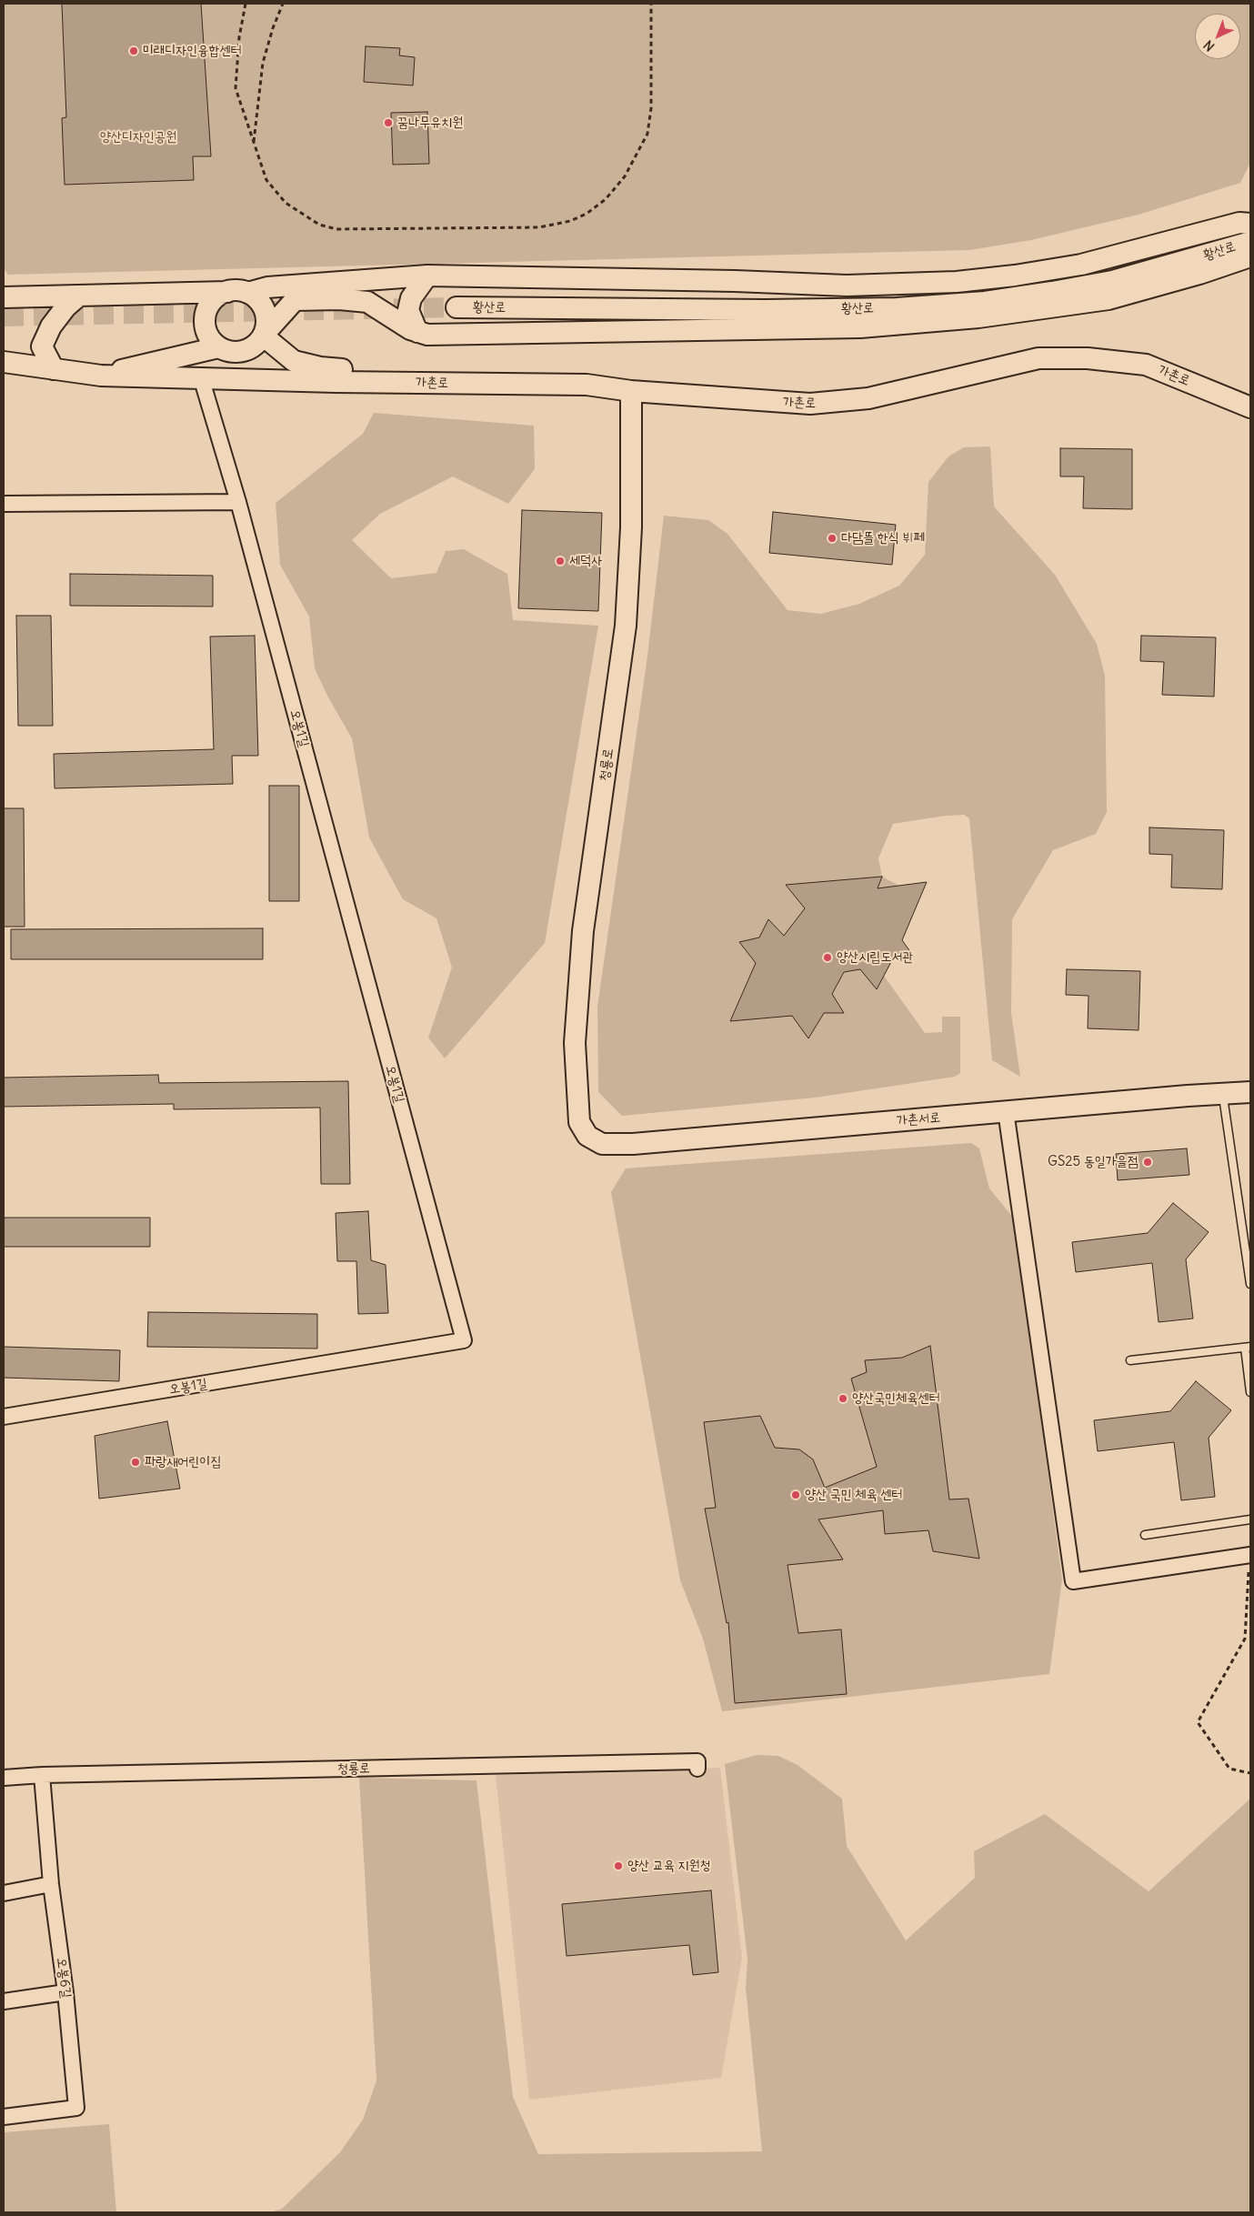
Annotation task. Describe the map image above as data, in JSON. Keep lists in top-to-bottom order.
{
  "streets": {
    "main road": [
      "황산로",
      "가촌로",
      "청룡로",
      "가촌서로"
    ],
    "street": ["오봉1길", "오봉6길"]
  },
  "crossings": [
    ["가촌로", "오봉1길"],
    ["가촌로", "청룡로"],
    ["청룡로", "가촌서로"],
    ["청룡로", "오봉6길"]
  ],
  "parks": ["양산디자인공원"],
  "places": [
    "미래디자인융합센터",
    "꿈나무유치원",
    "다담뜰 한식 뷔페",
    "세덕사",
    "양산시립도서관",
    "GS25 동일가을점",
    "양산국민체육센터",
    "파랑새어린이집",
    "양산 국민 체육 센터",
    "양산 교육 지원청"
  ],
  "north": "bottom left"
}
